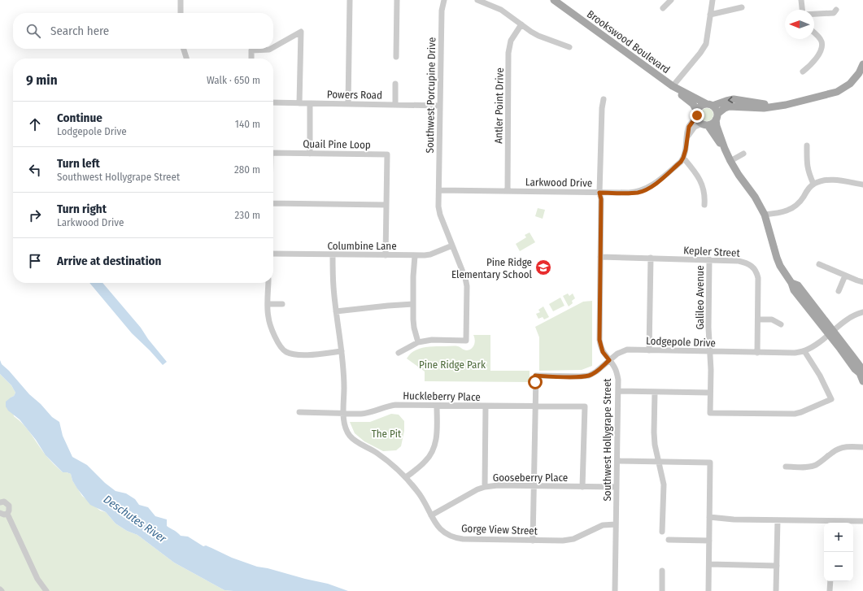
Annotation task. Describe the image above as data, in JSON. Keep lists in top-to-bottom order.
{
  "streets": {
    "main road": ["Brookswood Boulevard"],
    "street": [
      "Powers Road",
      "Southwest Porcupine Drive",
      "Antler Point Drive",
      "Quail Pine Loop",
      "Larkwood Drive",
      "Columbine Lane",
      "Kepler Street",
      "Galileo Avenue",
      "Lodgepole Drive",
      "Huckleberry Place",
      "Southwest Hollygrape Street",
      "Gooseberry Place",
      "Gorge View Street"
    ]
  },
  "crossings": [
    ["Powers Road", "Southwest Porcupine Drive"],
    ["Southwest Porcupine Drive", "Larkwood Drive"],
    ["Southwest Porcupine Drive", "Columbine Lane"],
    ["Antler Point Drive", "Larkwood Drive"],
    ["Quail Pine Loop", "Columbine Lane"],
    ["Larkwood Drive", "Southwest Hollygrape Street"],
    ["Columbine Lane", "Gorge View Street"],
    ["Kepler Street", "Galileo Avenue"],
    ["Kepler Street", "Lodgepole Drive"],
    ["Kepler Street", "Southwest Hollygrape Street"],
    ["Galileo Avenue", "Lodgepole Drive"],
    ["Lodgepole Drive", "Huckleberry Place"],
    ["Lodgepole Drive", "Southwest Hollygrape Street"],
    ["Huckleberry Place", "Gooseberry Place"],
    ["Huckleberry Place", "Gorge View Street"],
    ["Southwest Hollygrape Street", "Gooseberry Place"],
    ["Southwest Hollygrape Street", "Gorge View Street"],
    ["Gooseberry Place", "Gorge View Street"]
  ],
  "water": ["Deschutes River"],
  "parks": ["Pine Ridge Park", "The Pit"],
  "places": {
    "school or university": ["Pine Ridge Elementary School"]
  },
  "north": "left",
  "page": {
    "search": "Search here",
    "heading": ["9 min", "Walk · 650 m"],
    "list": [
      ["Continue", "Lodgepole Drive", "140 m"],
      ["Turn left", "Southwest Hollygrape Street", "280 m"],
      ["Turn right", "Larkwood Drive", "230 m"],
      "Arrive at destination"
    ],
    "map_buttons": ["+", "−"]
  }
}
